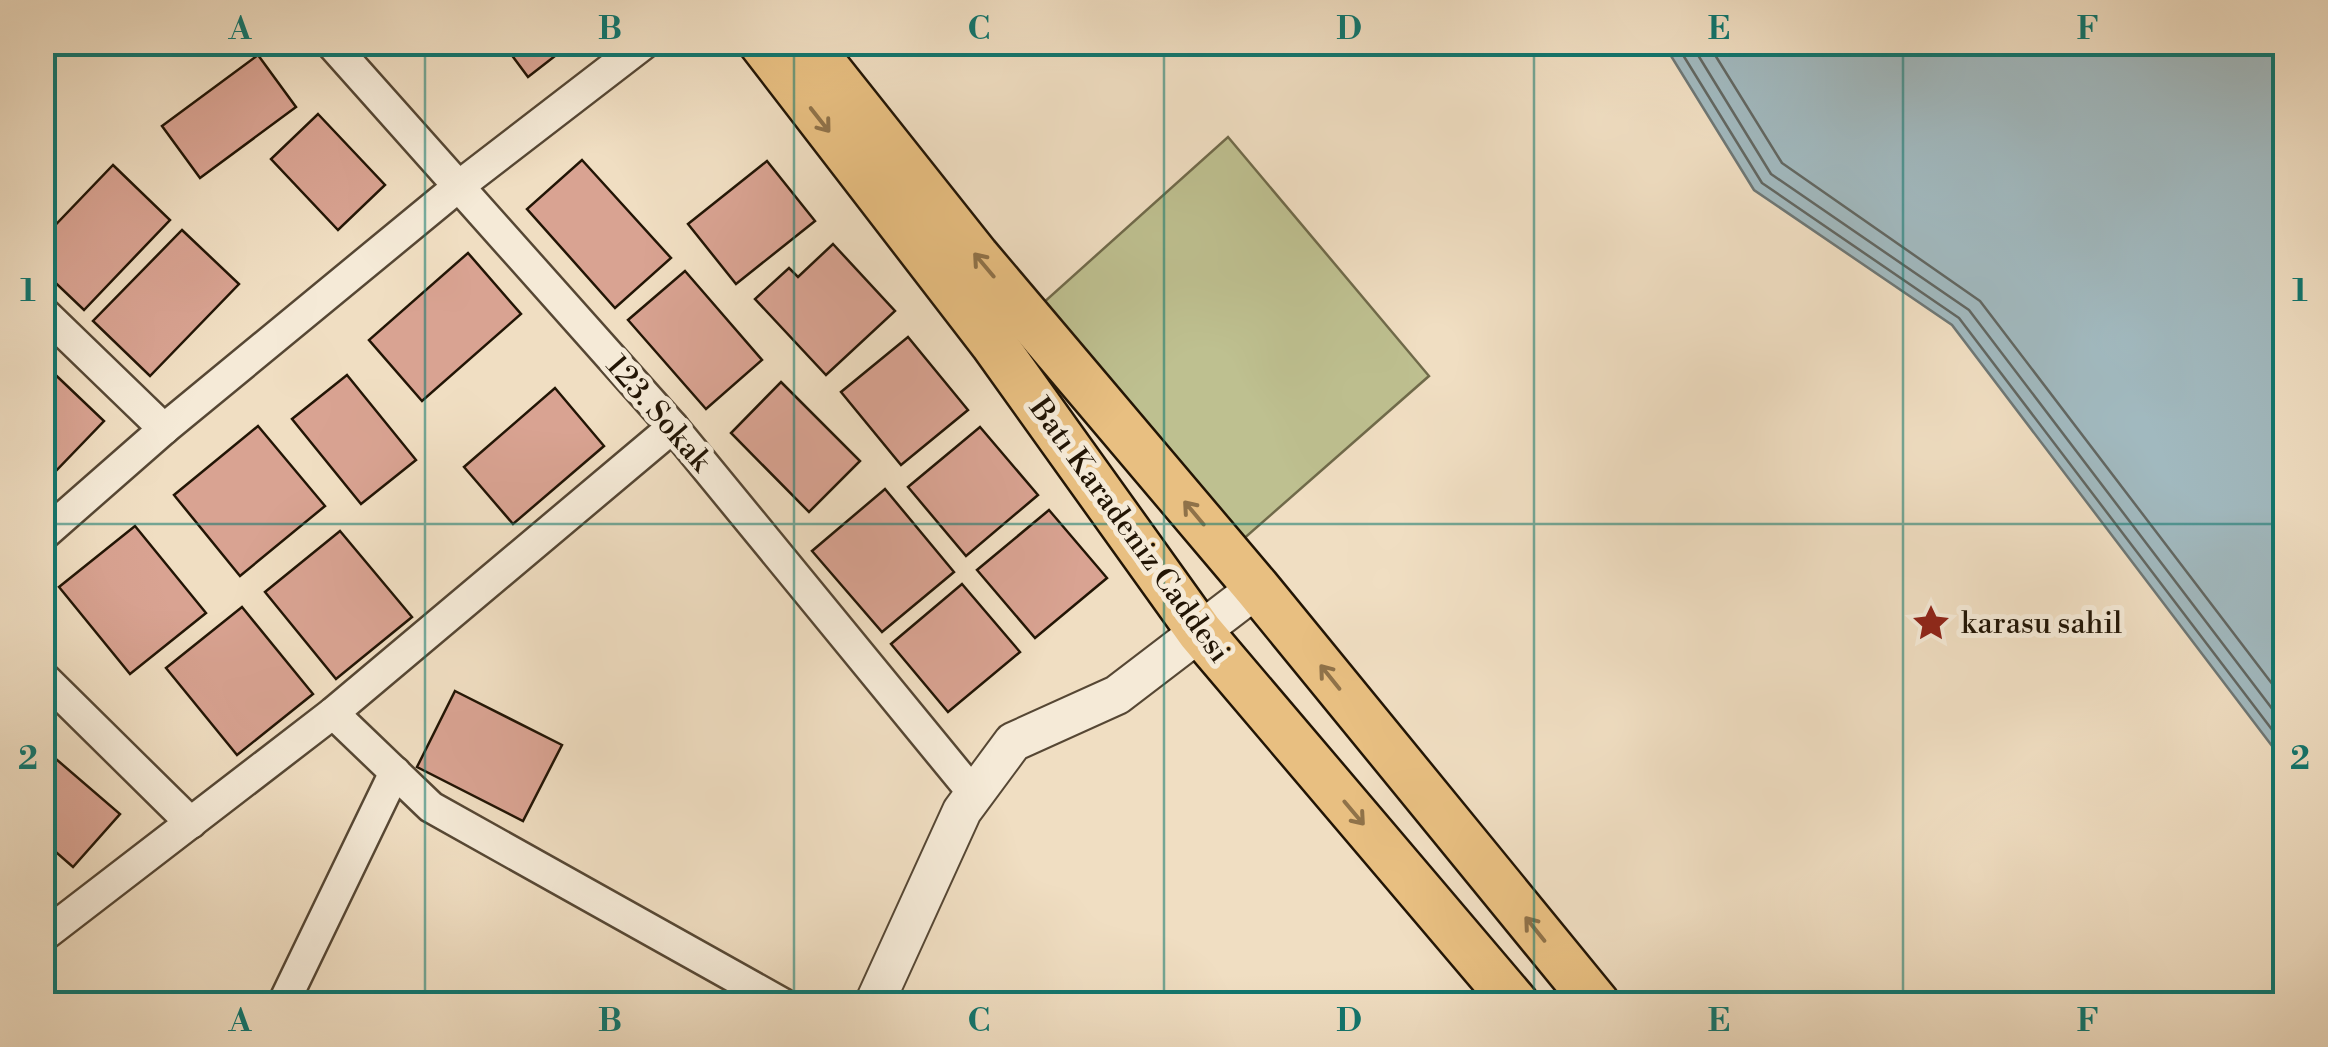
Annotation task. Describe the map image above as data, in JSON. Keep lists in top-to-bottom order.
{
  "streets": {
    "main road": ["Batı Karadeniz Caddesi"],
    "street": ["123. Sokak"]
  },
  "places": {
    "place": ["karasu sahil"]
  },
  "grid": {
    "columns": [
      "A",
      "B",
      "C",
      "D",
      "E",
      "F"
    ],
    "rows": ["1", "2"]
  }
}
